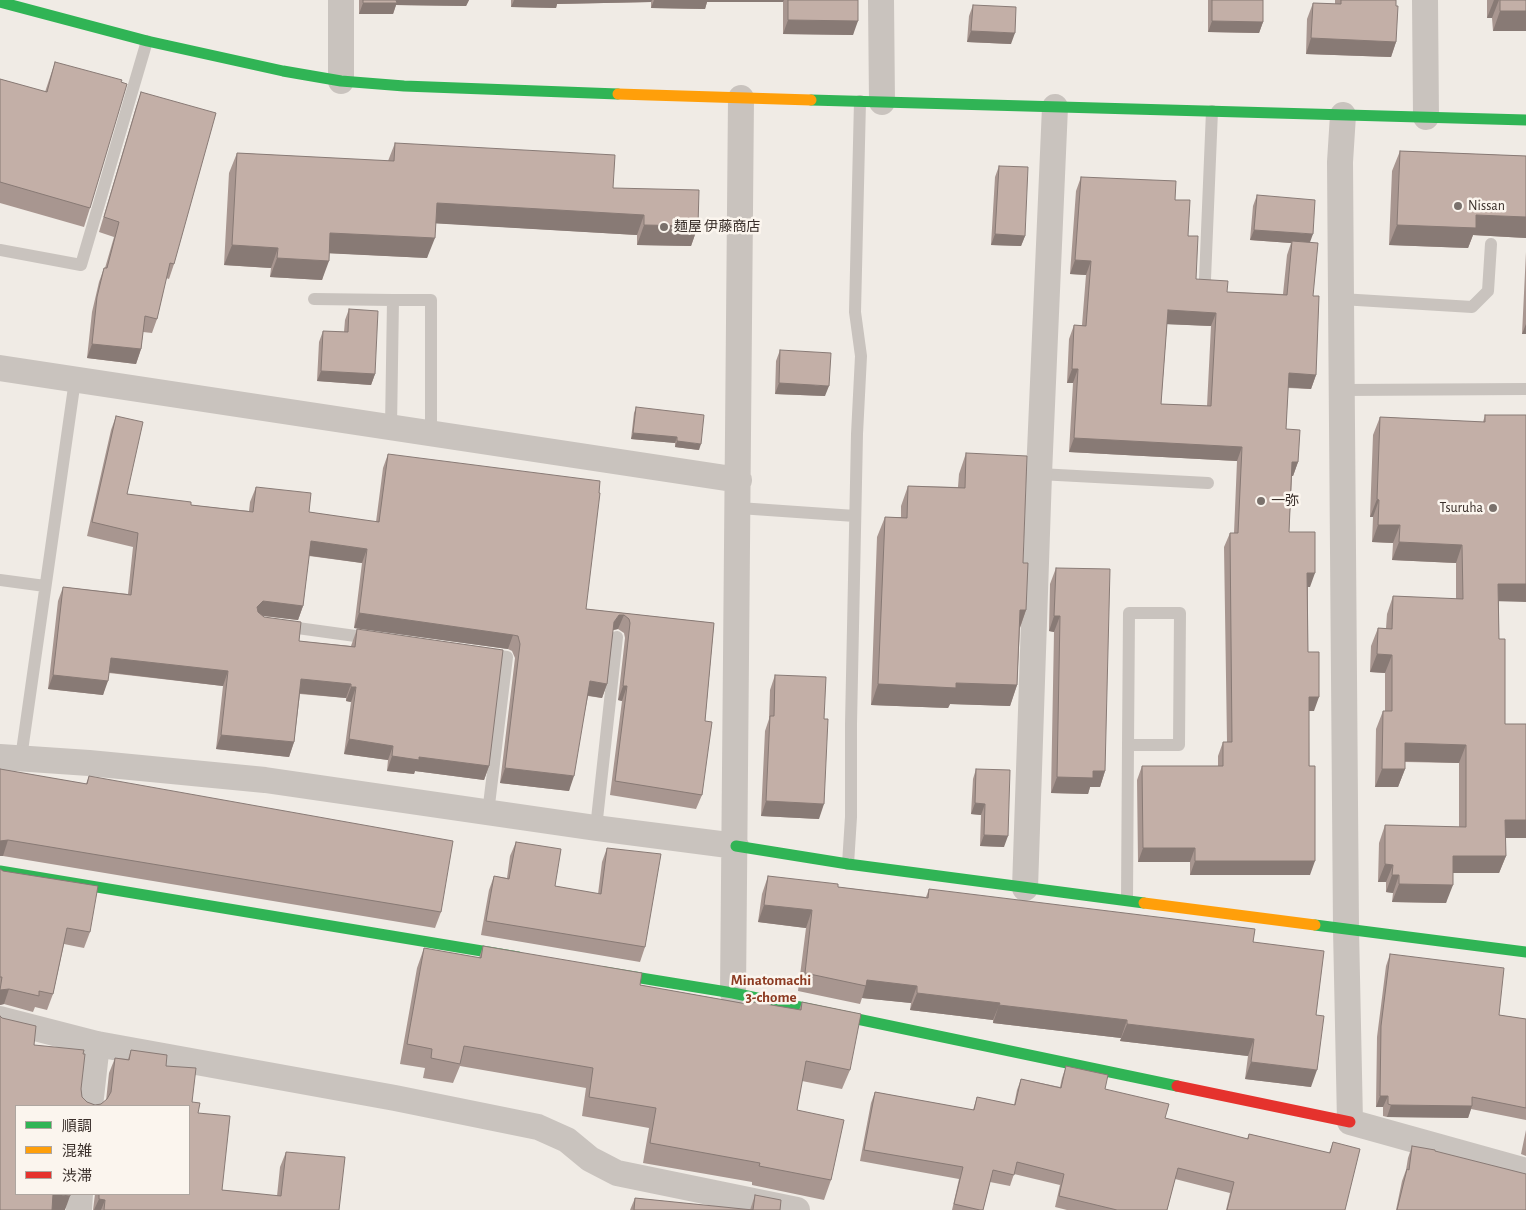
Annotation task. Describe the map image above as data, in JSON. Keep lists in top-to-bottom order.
{
  "districts": ["Minatomachi 3-chome"],
  "places": [
    "Nissan",
    "麺屋 伊藤商店",
    "一弥",
    "Tsuruha"
  ],
  "legend": ["順調", "混雑", "渋滞"]
}
